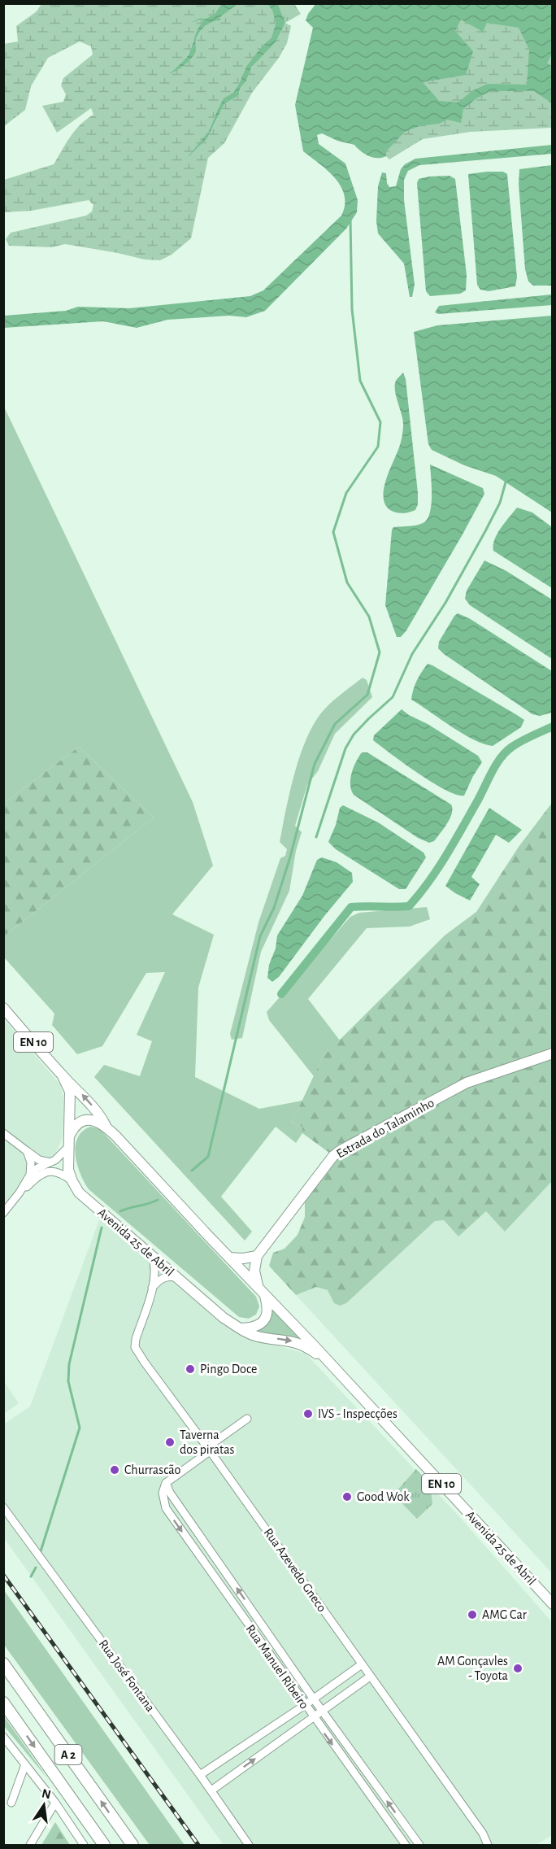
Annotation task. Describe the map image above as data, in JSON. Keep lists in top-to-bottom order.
{
  "streets": {
    "highway": ["A 2"],
    "main road": ["EN 10", "Estrada do Talaminho", "Avenida 25 de Abril"],
    "street": ["Rua Azevedo Gneco", "Rua Manuel Ribeiro", "Rua José Fontana"]
  },
  "crossings": [
    ["Avenida 25 de Abril", "Rua Azevedo Gneco"]
  ],
  "places": [
    "Pingo Doce",
    "IVS - Inspecções",
    "Taverna dos piratas",
    "Churrascão",
    "Good Wok",
    "AMG Car",
    "AM Gonçavles - Toyota"
  ],
  "north": "top"
}
